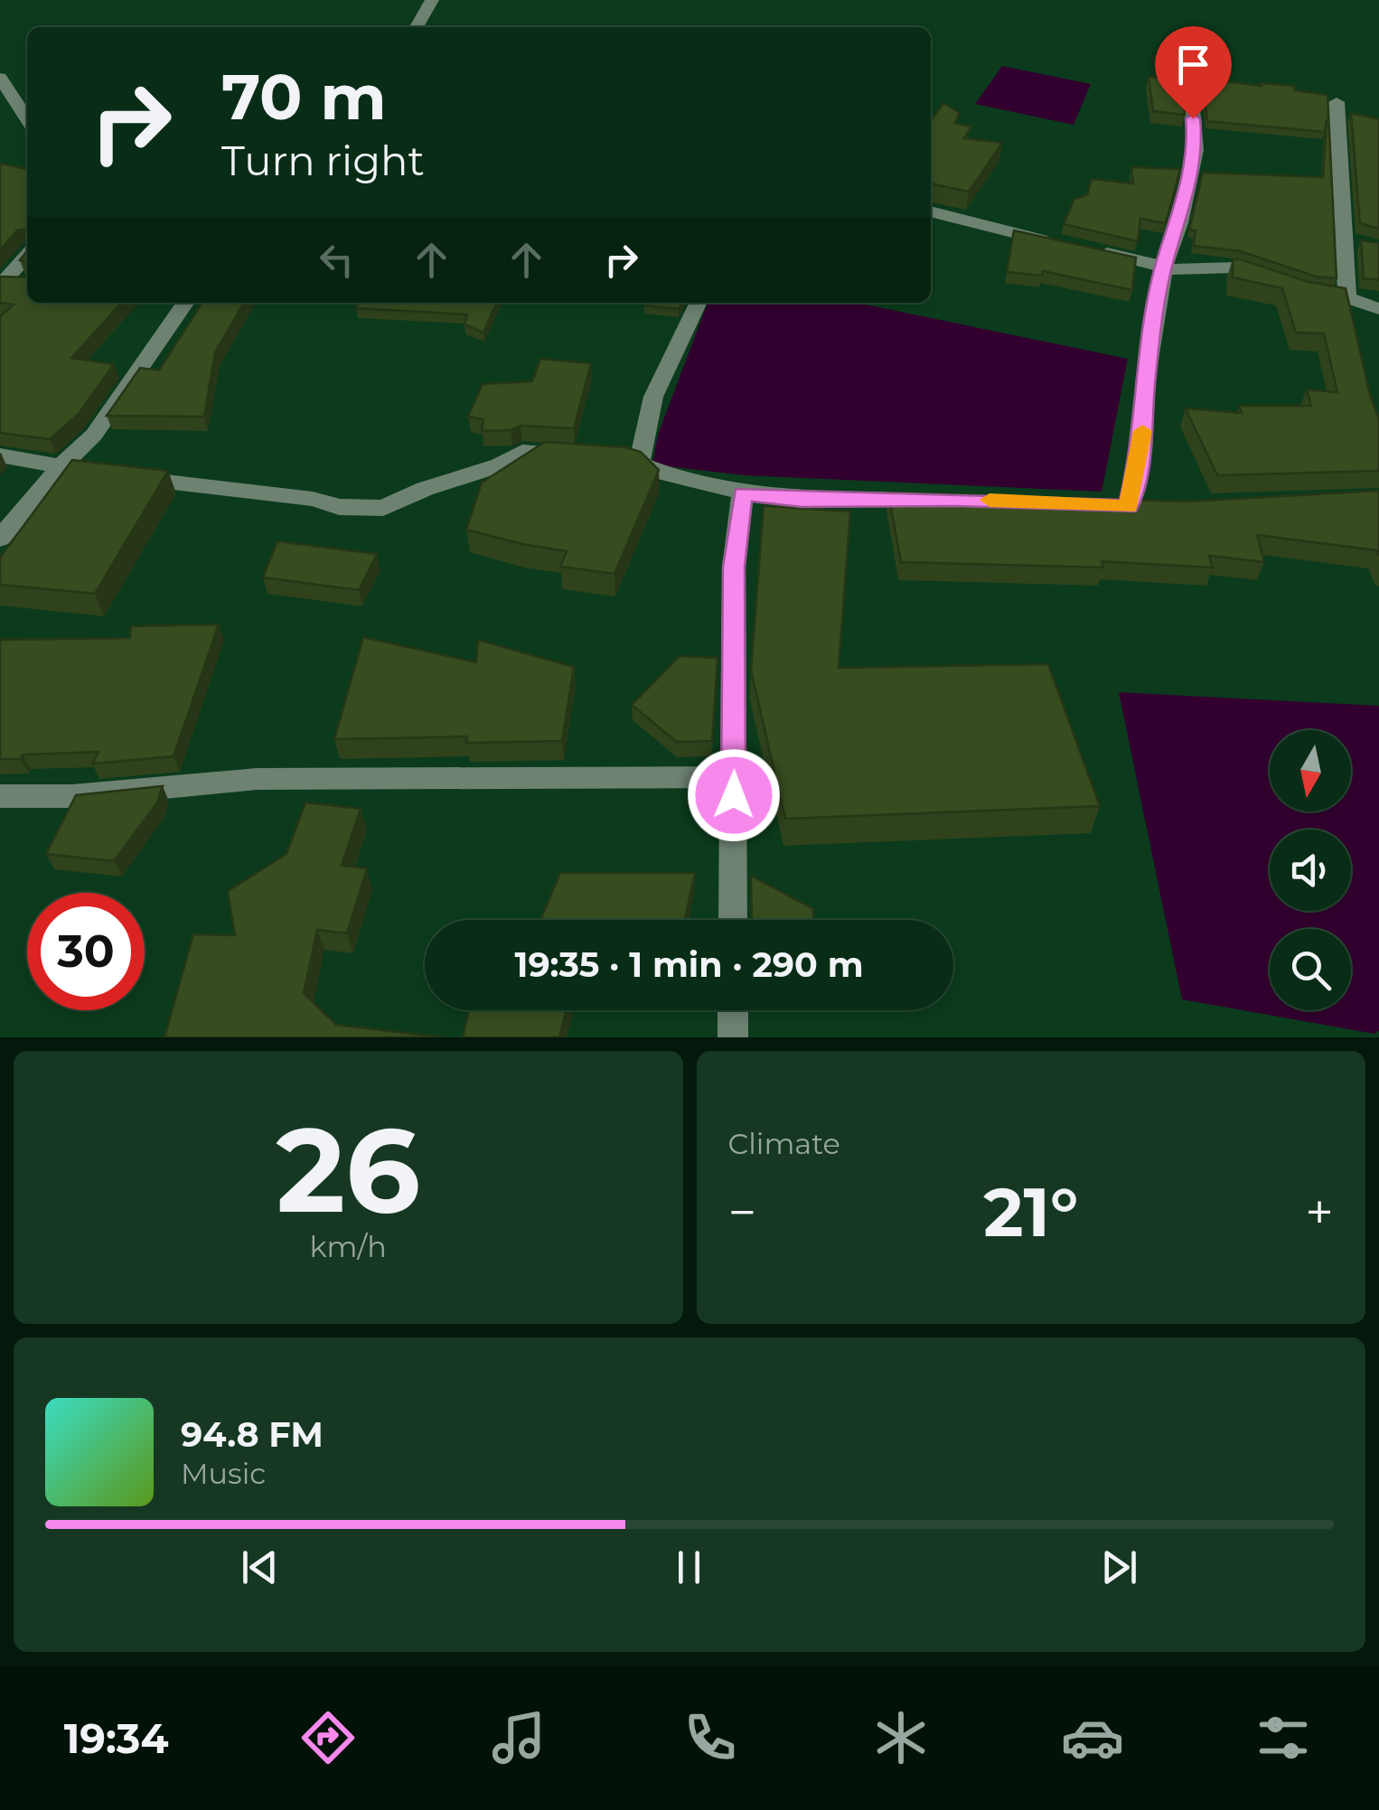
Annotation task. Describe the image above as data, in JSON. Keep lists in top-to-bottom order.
{
  "north": "bottom",
  "page": {
    "turn": ["70 m", "Turn right"],
    "limit": "30",
    "trip": "19:35 · 1 min · 290 m",
    "tile": [
      ["26", "km/h"],
      "Climate"
    ],
    "heat": ["−", "21°", "+"],
    "song": ["94.8 FM", "Music"],
    "tabs": "19:34"
  }
}
